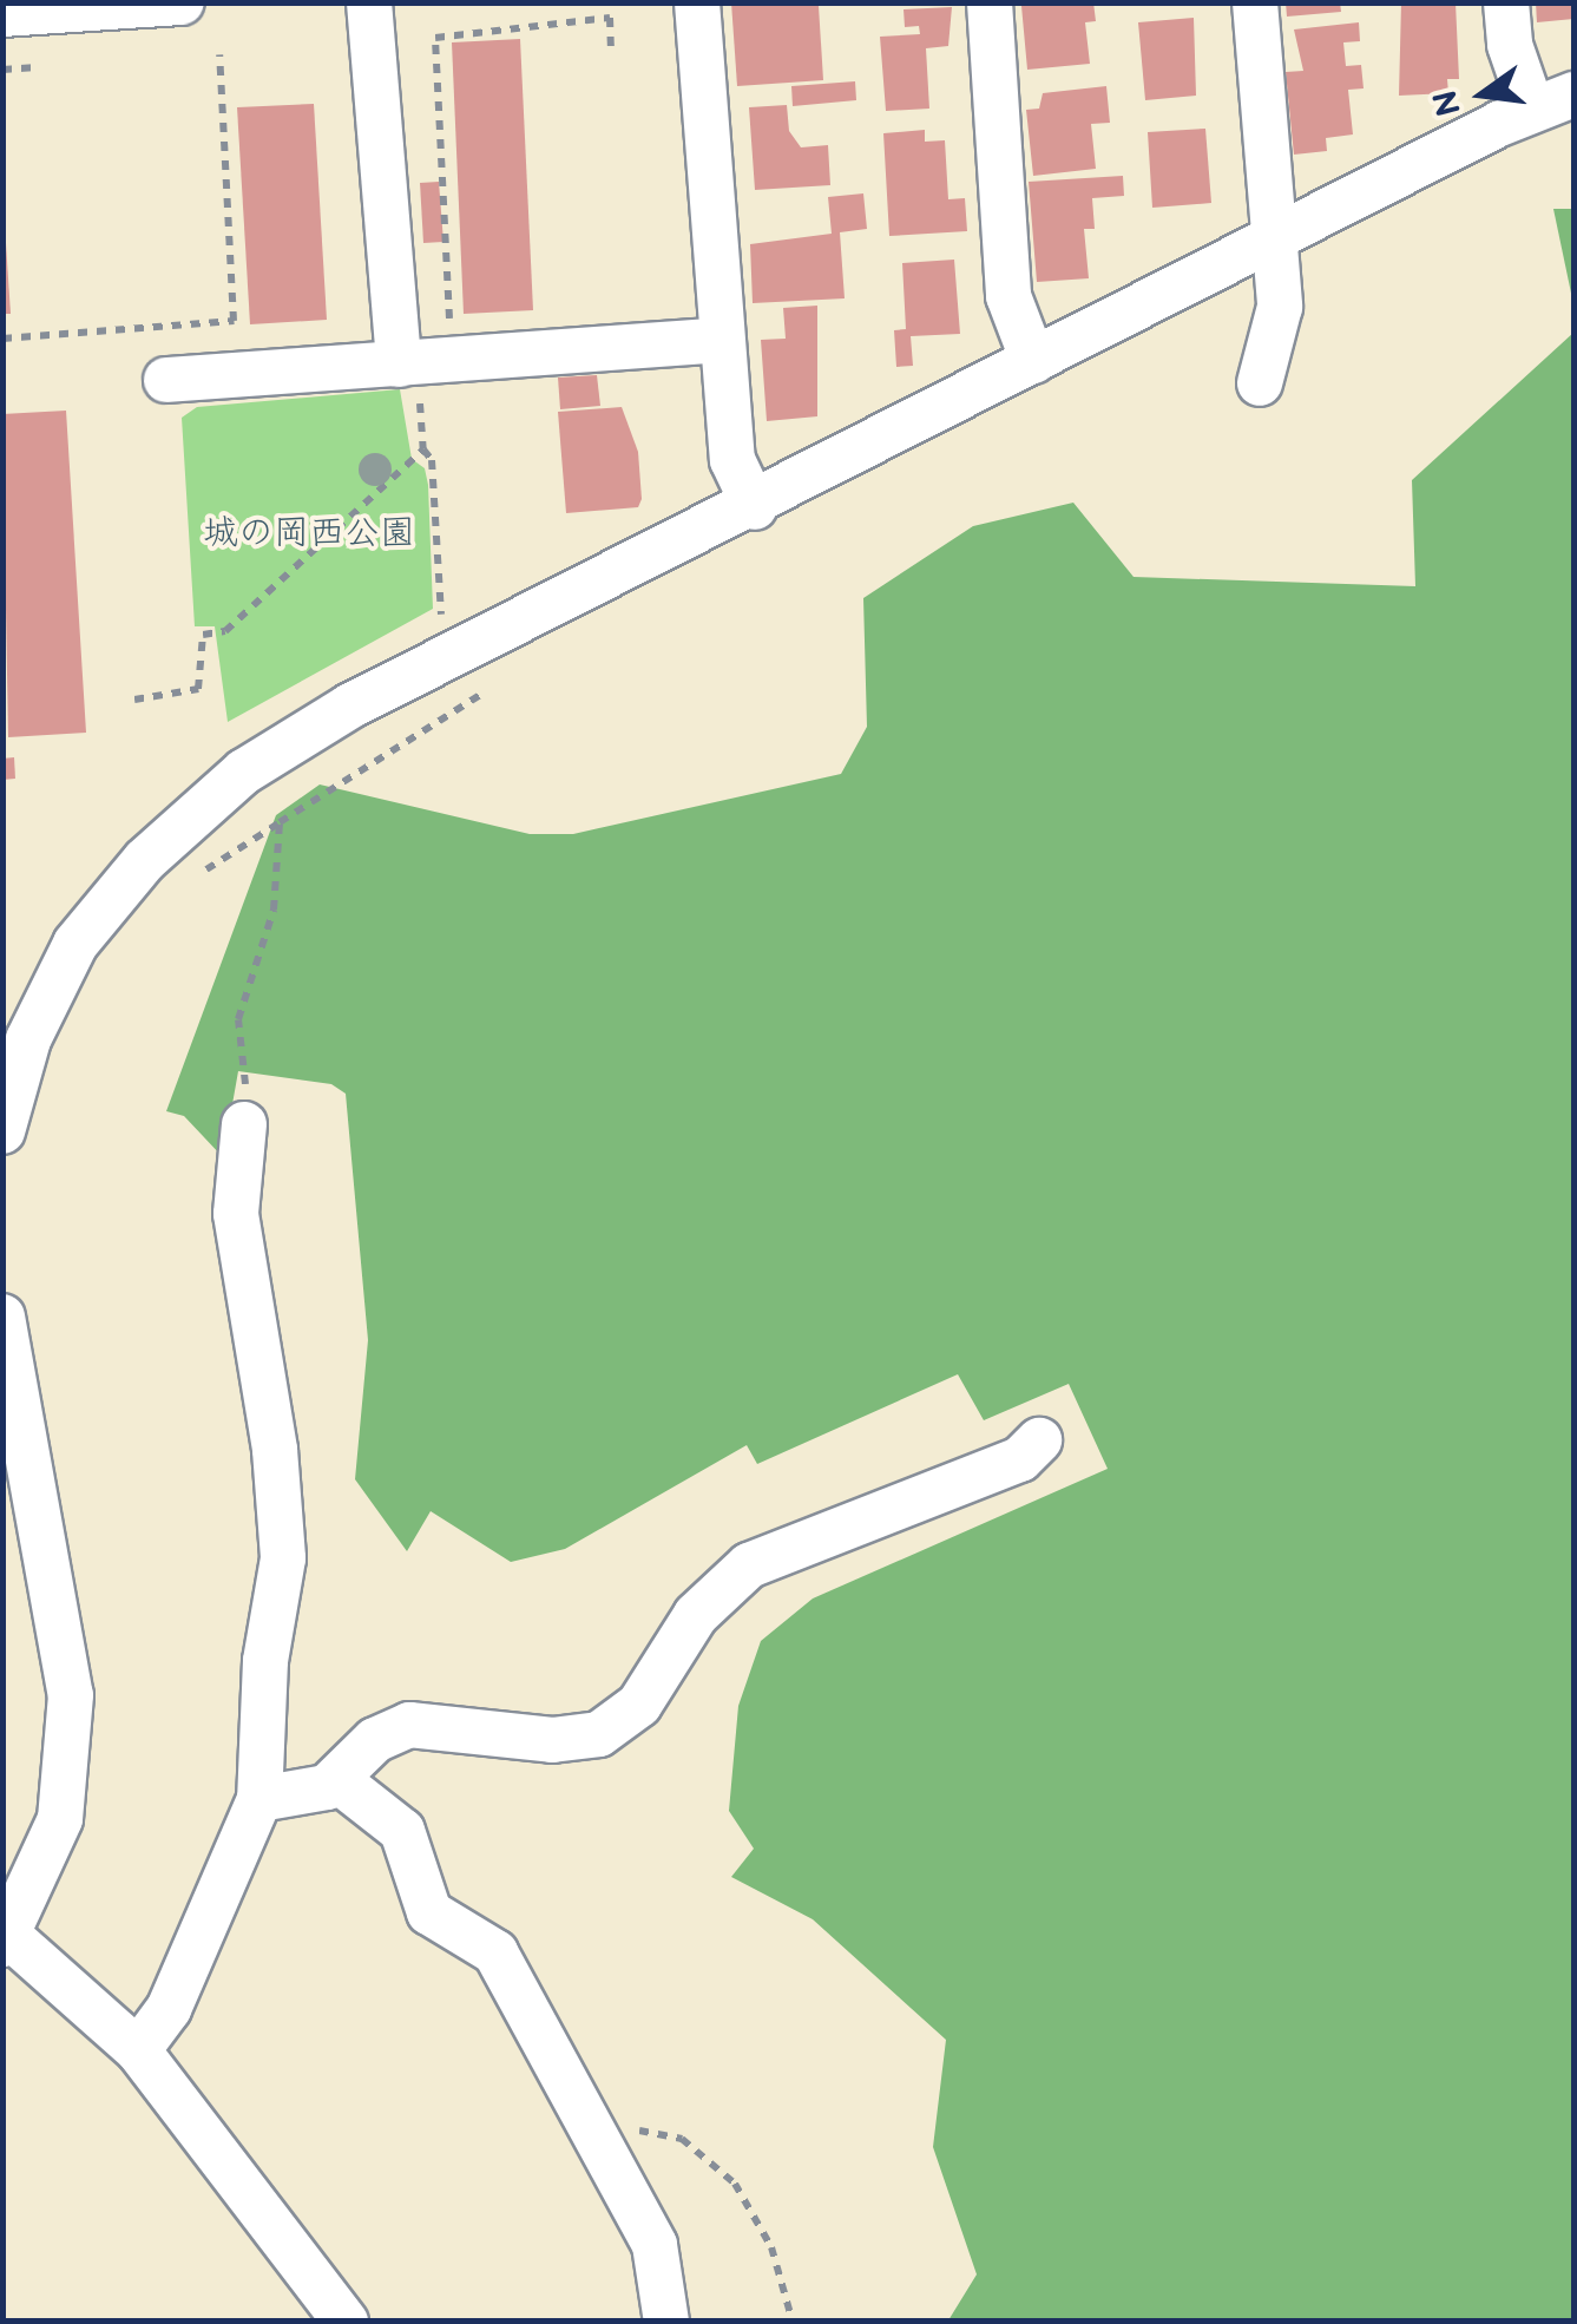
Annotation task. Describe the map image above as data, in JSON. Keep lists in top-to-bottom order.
{
  "parks": ["城の岡西公園"],
  "north": "left"
}
